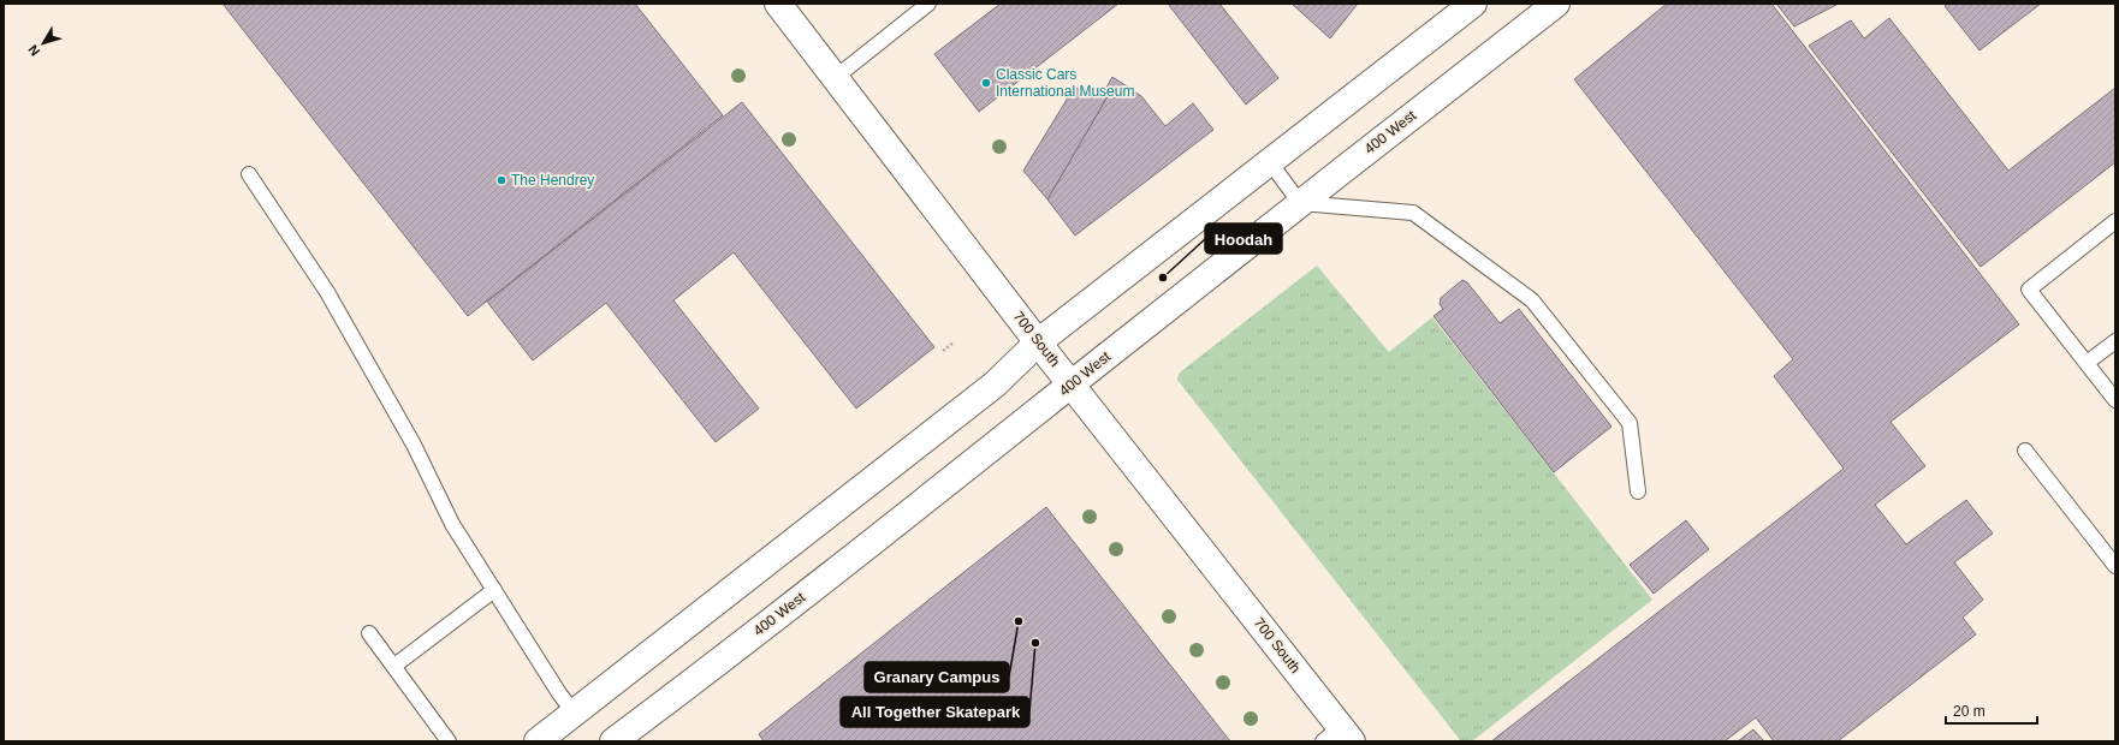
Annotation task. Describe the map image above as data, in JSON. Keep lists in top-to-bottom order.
{
  "streets": {
    "street": ["400 West", "700 South"]
  },
  "crossings": [
    ["400 West", "700 South"]
  ],
  "places": [
    "Classic Cars International Museum",
    "The Hendrey",
    "Hoodah",
    "Granary Campus",
    "All Together Skatepark"
  ],
  "scale_bar": "20 m",
  "north": "bottom left"
}
